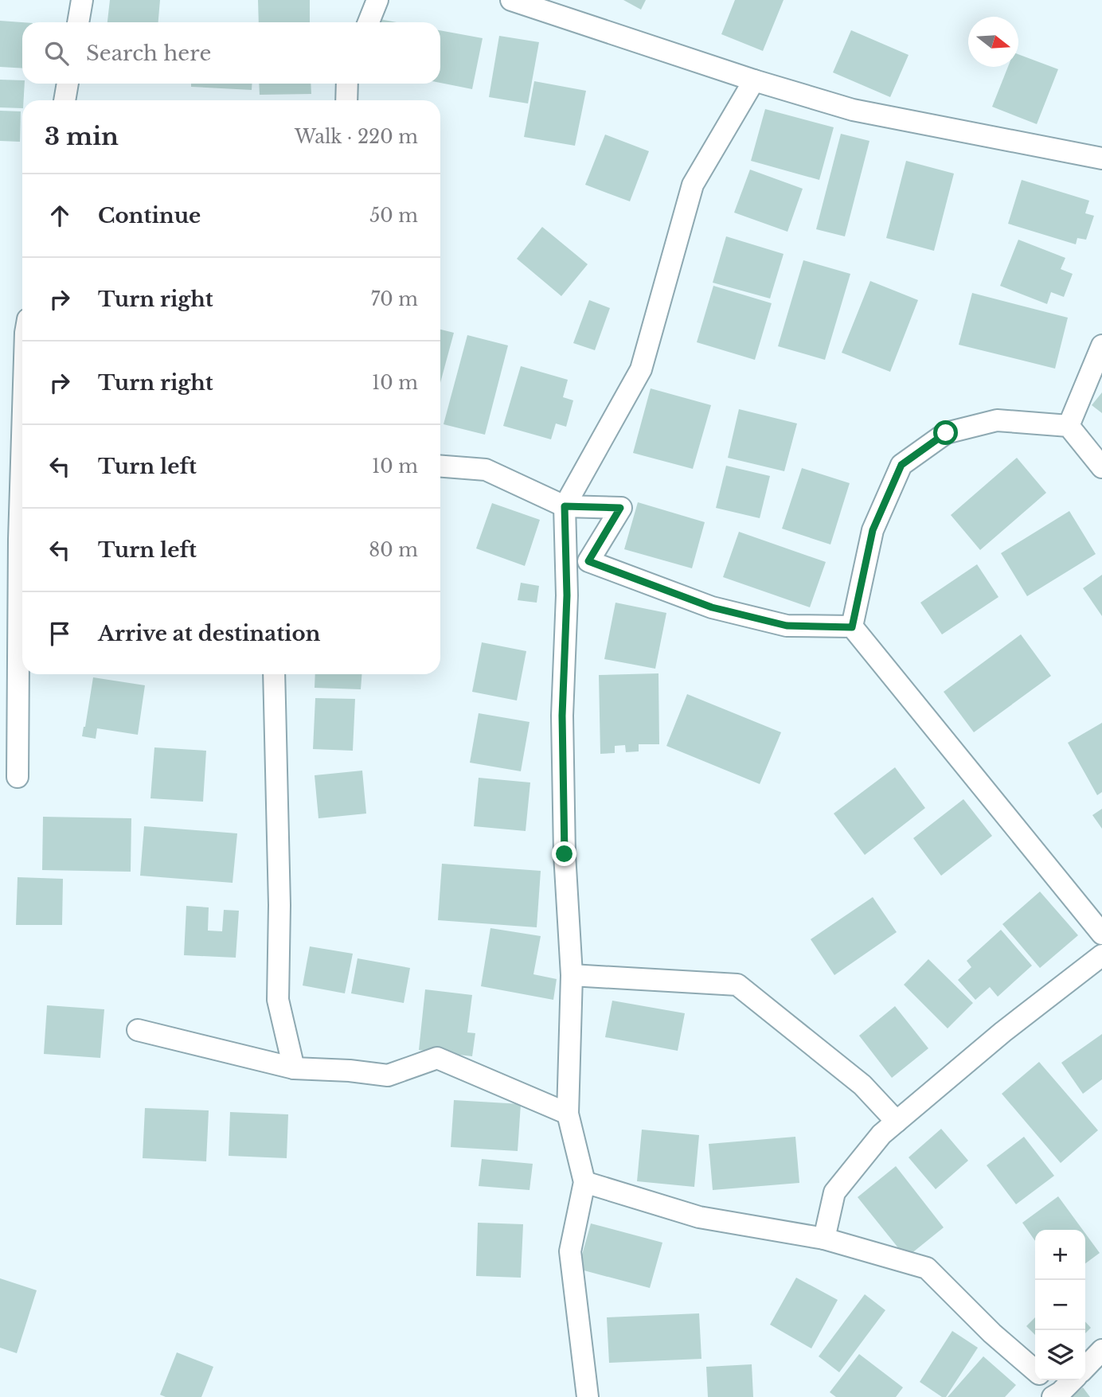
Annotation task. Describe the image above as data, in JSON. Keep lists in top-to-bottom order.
{
  "north": "right",
  "page": {
    "search": "Search here",
    "heading": ["3 min", "Walk · 220 m"],
    "list": [
      ["Continue", "50 m"],
      ["Turn right", "70 m"],
      ["Turn right", "10 m"],
      ["Turn left", "10 m"],
      ["Turn left", "80 m"],
      "Arrive at destination"
    ],
    "map_buttons": ["+", "−"]
  }
}
